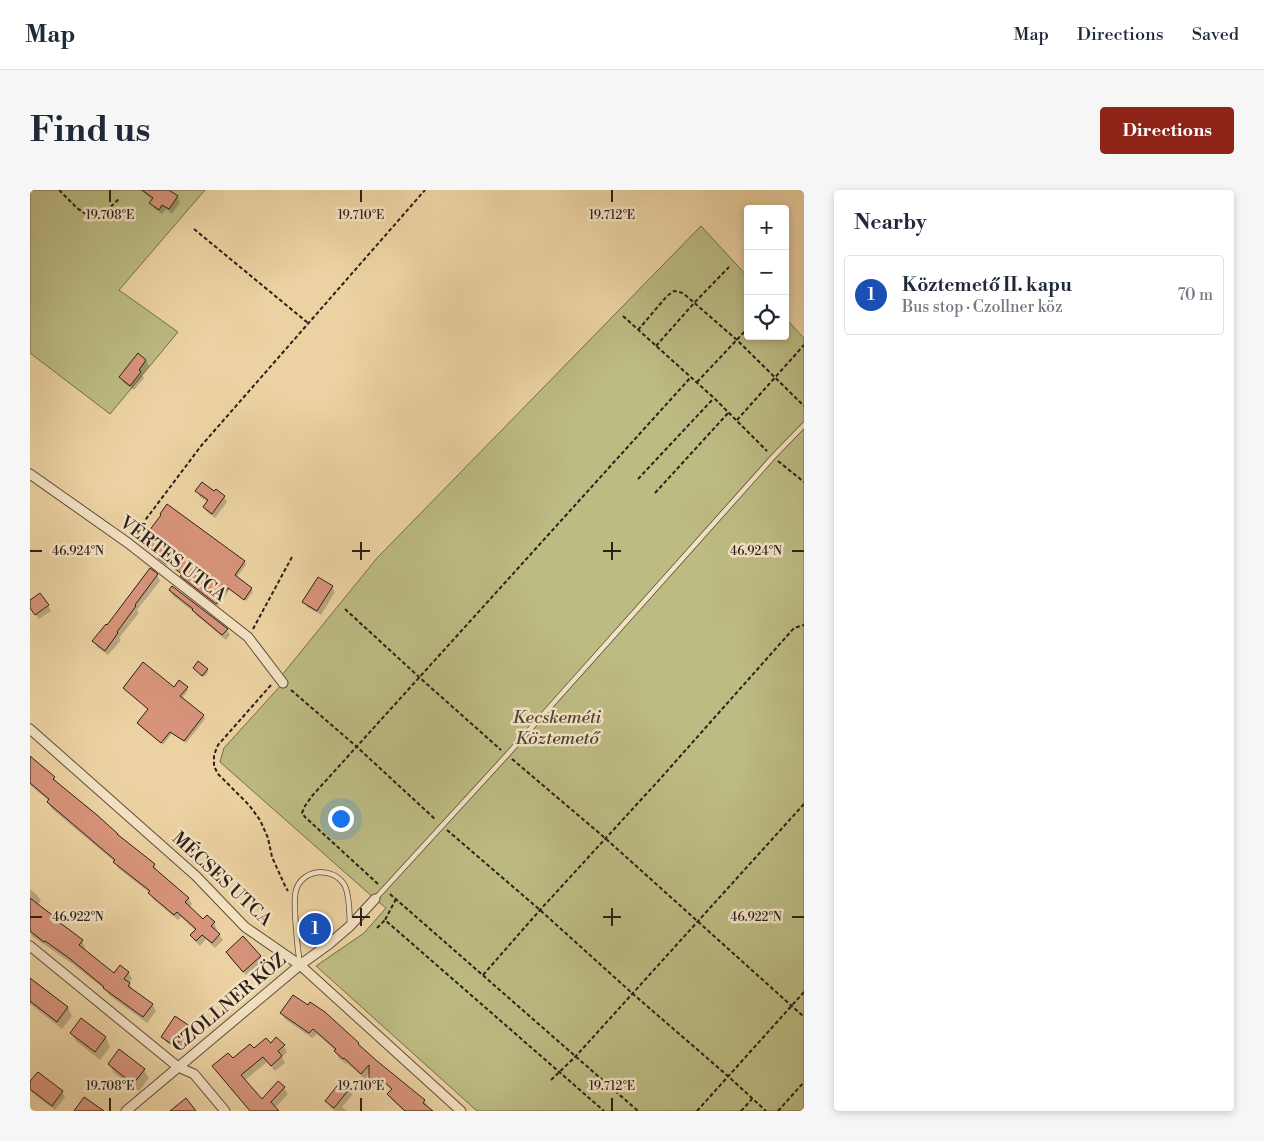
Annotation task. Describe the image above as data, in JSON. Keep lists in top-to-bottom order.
{
  "streets": {
    "street": ["VÉRTES UTCA", "MÉCSES UTCA", "CZOLLNER KÖZ"]
  },
  "crossings": [
    ["MÉCSES UTCA", "CZOLLNER KÖZ"]
  ],
  "parks": ["Kecskeméti Köztemető"],
  "page": {
    "header": "Map",
    "nav": ["Map", "Directions", "Saved"],
    "buttons": "Directions",
    "title": "Find us",
    "heading": "Nearby",
    "map_buttons": ["+", "−"],
    "list": [
      {
        "mark": "1",
        "name": "Köztemető II. kapu",
        "note": "Bus stop · Czollner köz",
        "value": "70 m"
      }
    ],
    "pins": "1"
  },
  "coordinates": [
    "19.708°E",
    "19.710°E",
    "19.712°E",
    "46.924°N",
    "46.922°N"
  ]
}
